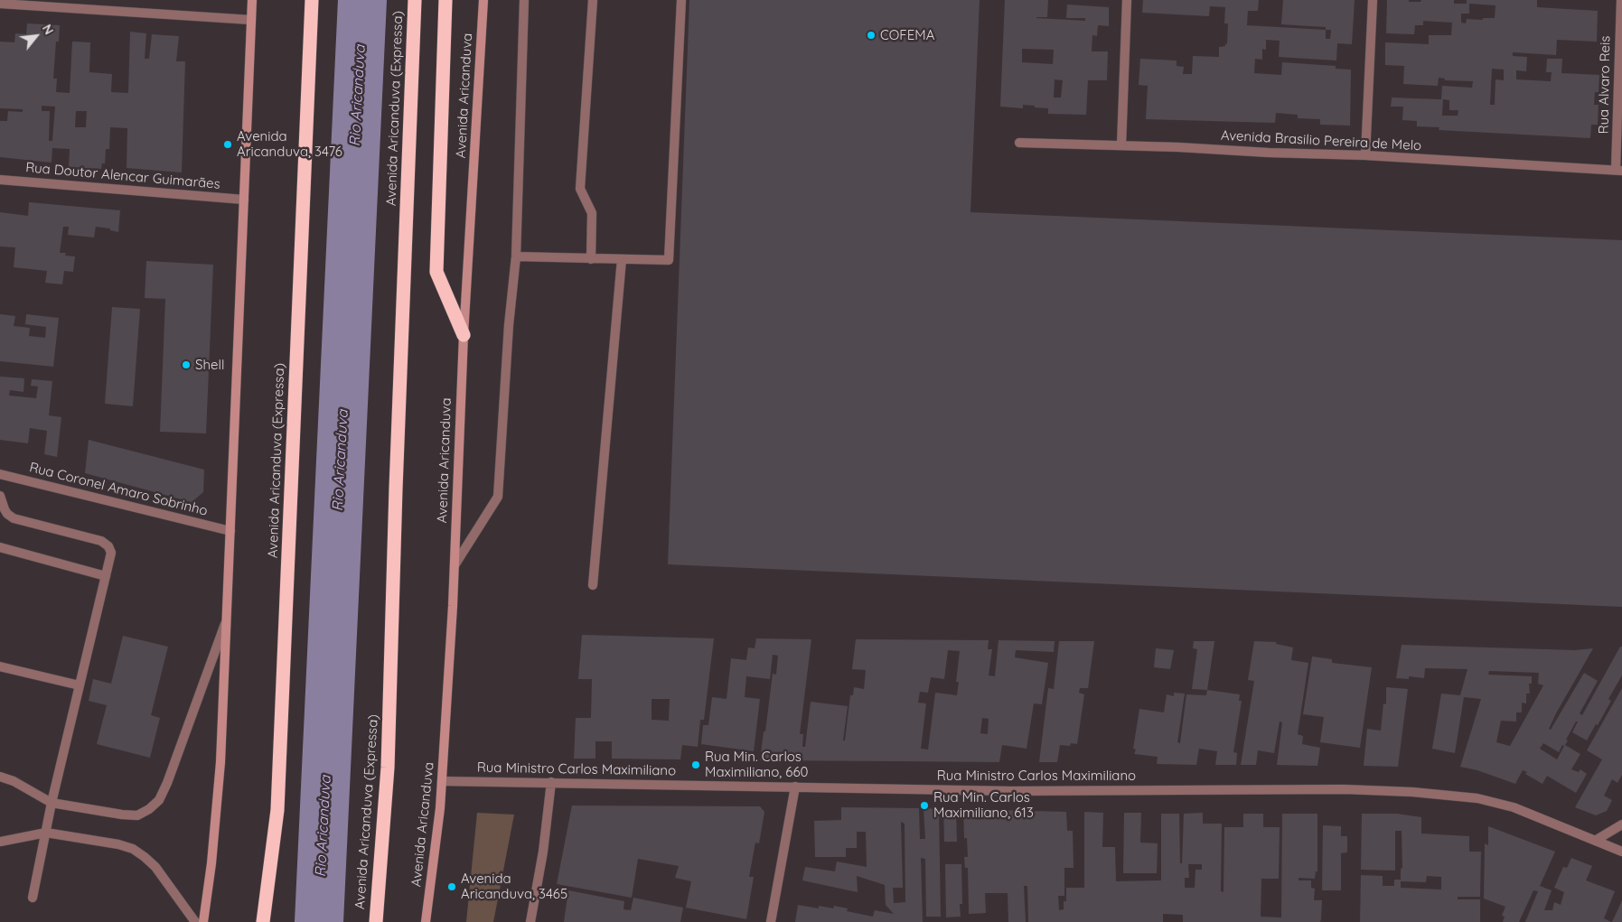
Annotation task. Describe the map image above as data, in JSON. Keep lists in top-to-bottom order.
{
  "streets": {
    "highway": ["Avenida Aricanduva (Expressa)"],
    "main road": ["Avenida Aricanduva"],
    "street": [
      "Rua Alvaro Reis",
      "Avenida Brasilio Pereira de Melo",
      "Rua Doutor Alencar Guimarães",
      "Rua Coronel Amaro Sobrinho",
      "Rua Ministro Carlos Maximiliano"
    ]
  },
  "crossings": [
    ["Rua Alvaro Reis", "Avenida Brasilio Pereira de Melo"],
    ["Avenida Aricanduva", "Rua Ministro Carlos Maximiliano"]
  ],
  "water": ["Rio Aricanduva"],
  "places": [
    "COFEMA",
    "Avenida Aricanduva, 3476",
    "Shell",
    "Rua Min. Carlos Maximiliano, 660",
    "Rua Min. Carlos Maximiliano, 613",
    "Avenida Aricanduva, 3465"
  ],
  "north": "top right"
}
